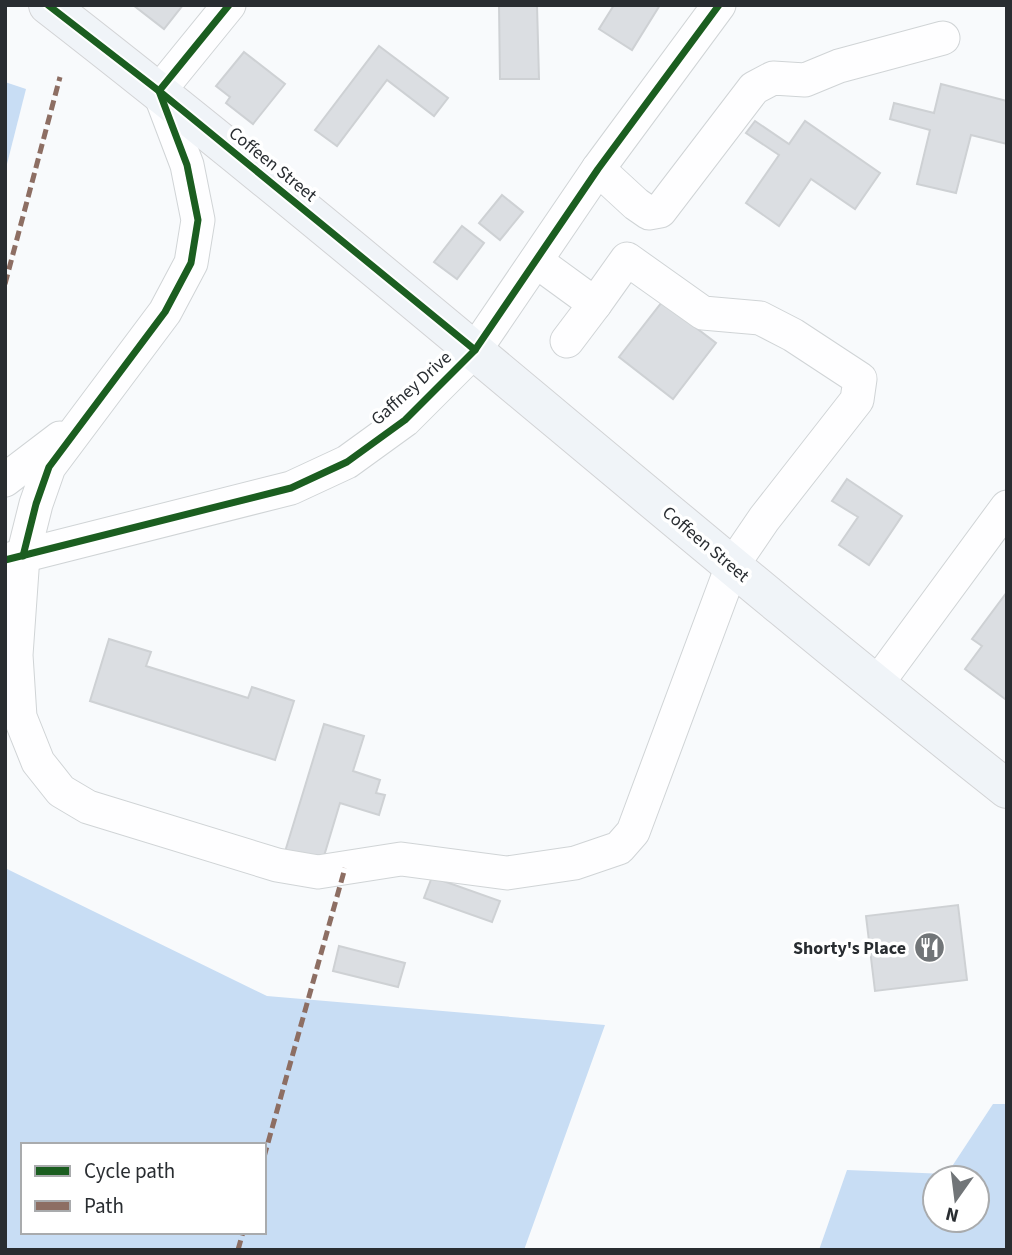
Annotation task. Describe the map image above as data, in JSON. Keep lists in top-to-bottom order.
{
  "streets": {
    "main road": ["Coffeen Street"],
    "street": ["Gaffney Drive"]
  },
  "crossings": [
    ["Coffeen Street", "Gaffney Drive"]
  ],
  "places": {
    "restaurant": ["Shorty's Place"]
  },
  "legend": ["Cycle path", "Path"],
  "north": "bottom"
}
